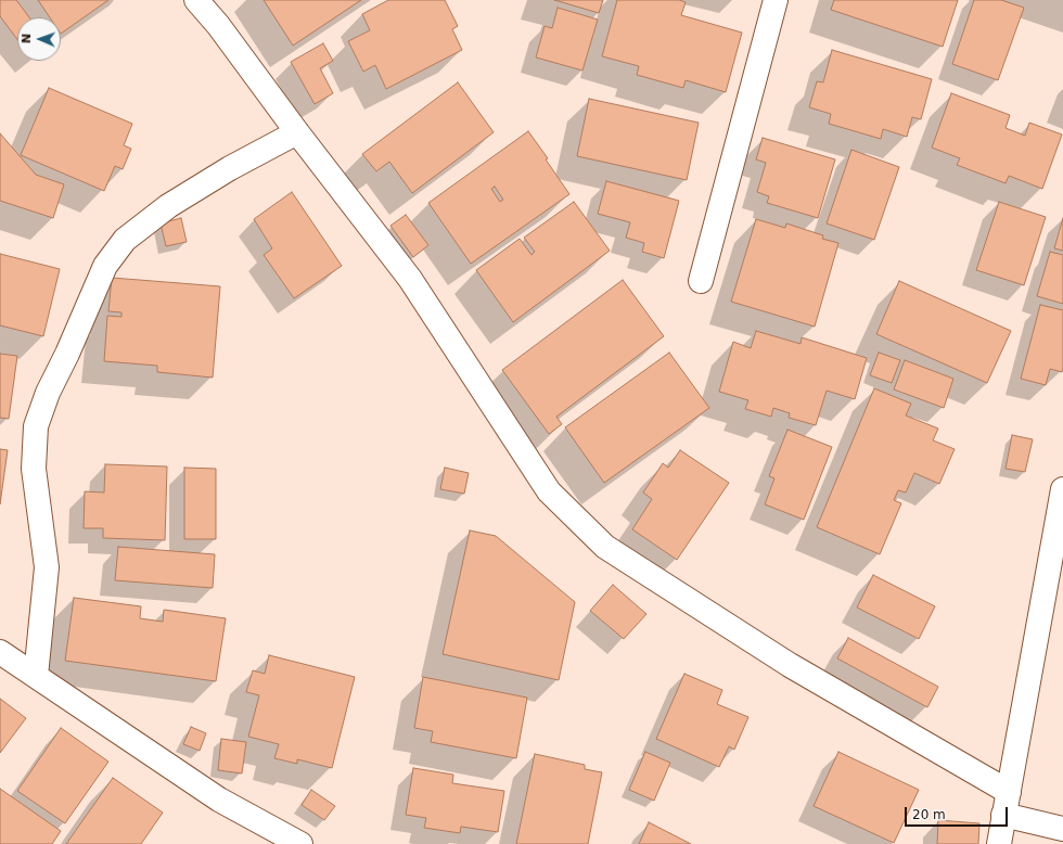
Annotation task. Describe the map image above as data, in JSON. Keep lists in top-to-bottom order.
{
  "scale_bar": "20 m",
  "north": "left"
}
